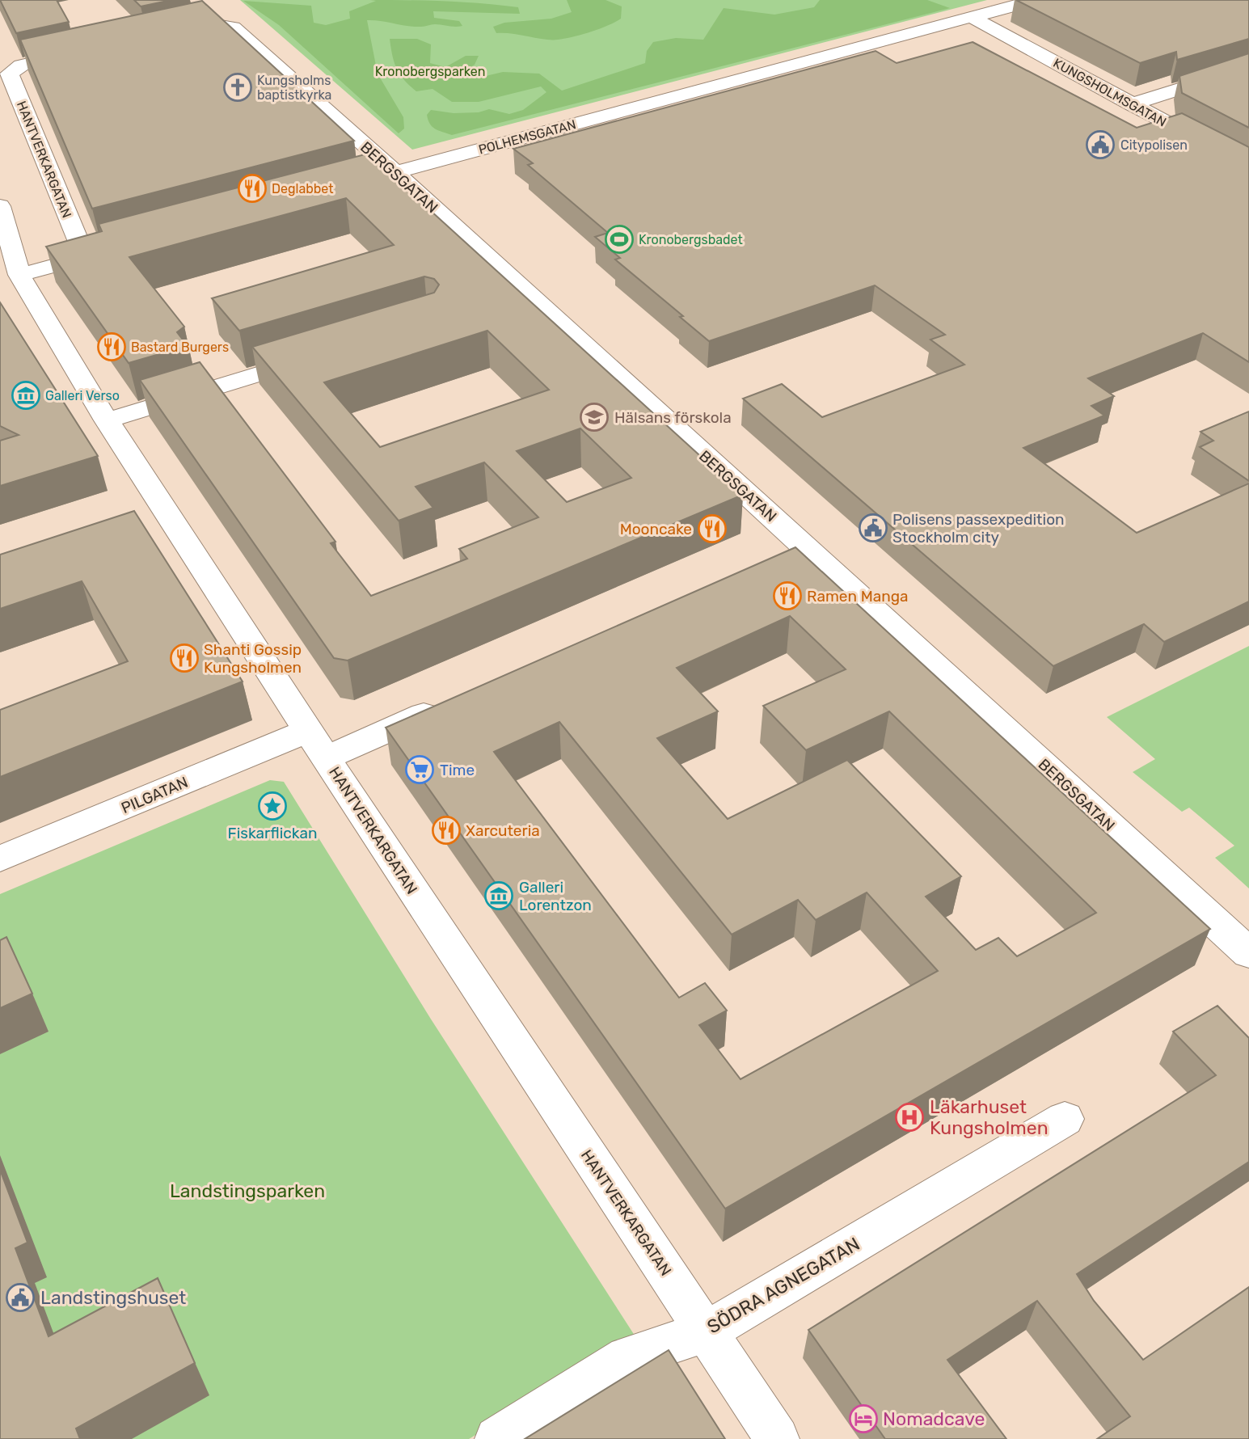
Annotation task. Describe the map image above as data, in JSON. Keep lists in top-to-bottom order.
{
  "streets": {
    "street": [
      "KUNGSHOLMSGATAN",
      "POLHEMSGATAN",
      "HANTVERKARGATAN",
      "BERGSGATAN",
      "PILGATAN",
      "SÖDRA AGNEGATAN"
    ]
  },
  "crossings": [
    ["KUNGSHOLMSGATAN", "POLHEMSGATAN"],
    ["POLHEMSGATAN", "BERGSGATAN"],
    ["HANTVERKARGATAN", "PILGATAN"],
    ["HANTVERKARGATAN", "SÖDRA AGNEGATAN"]
  ],
  "parks": ["Kronobergsparken", "Landstingsparken"],
  "places": {
    "church": ["Kungsholms baptistkyrka"],
    "public building": ["Citypolisen", "Polisens passexpedition Stockholm city", "Landstingshuset"],
    "restaurant": [
      "Deglabbet",
      "Bastard Burgers",
      "Mooncake",
      "Ramen Manga",
      "Shanti Gossip Kungsholmen",
      "Xarcuteria"
    ],
    "sports": ["Kronobergsbadet"],
    "museum": ["Galleri Verso", "Galleri Lorentzon"],
    "school or university": ["Hälsans förskola"],
    "supermarket": ["Time"],
    "place": ["Fiskarflickan"],
    "hospital": ["Läkarhuset Kungsholmen"],
    "hotel": ["Nomadcave"]
  }
}
